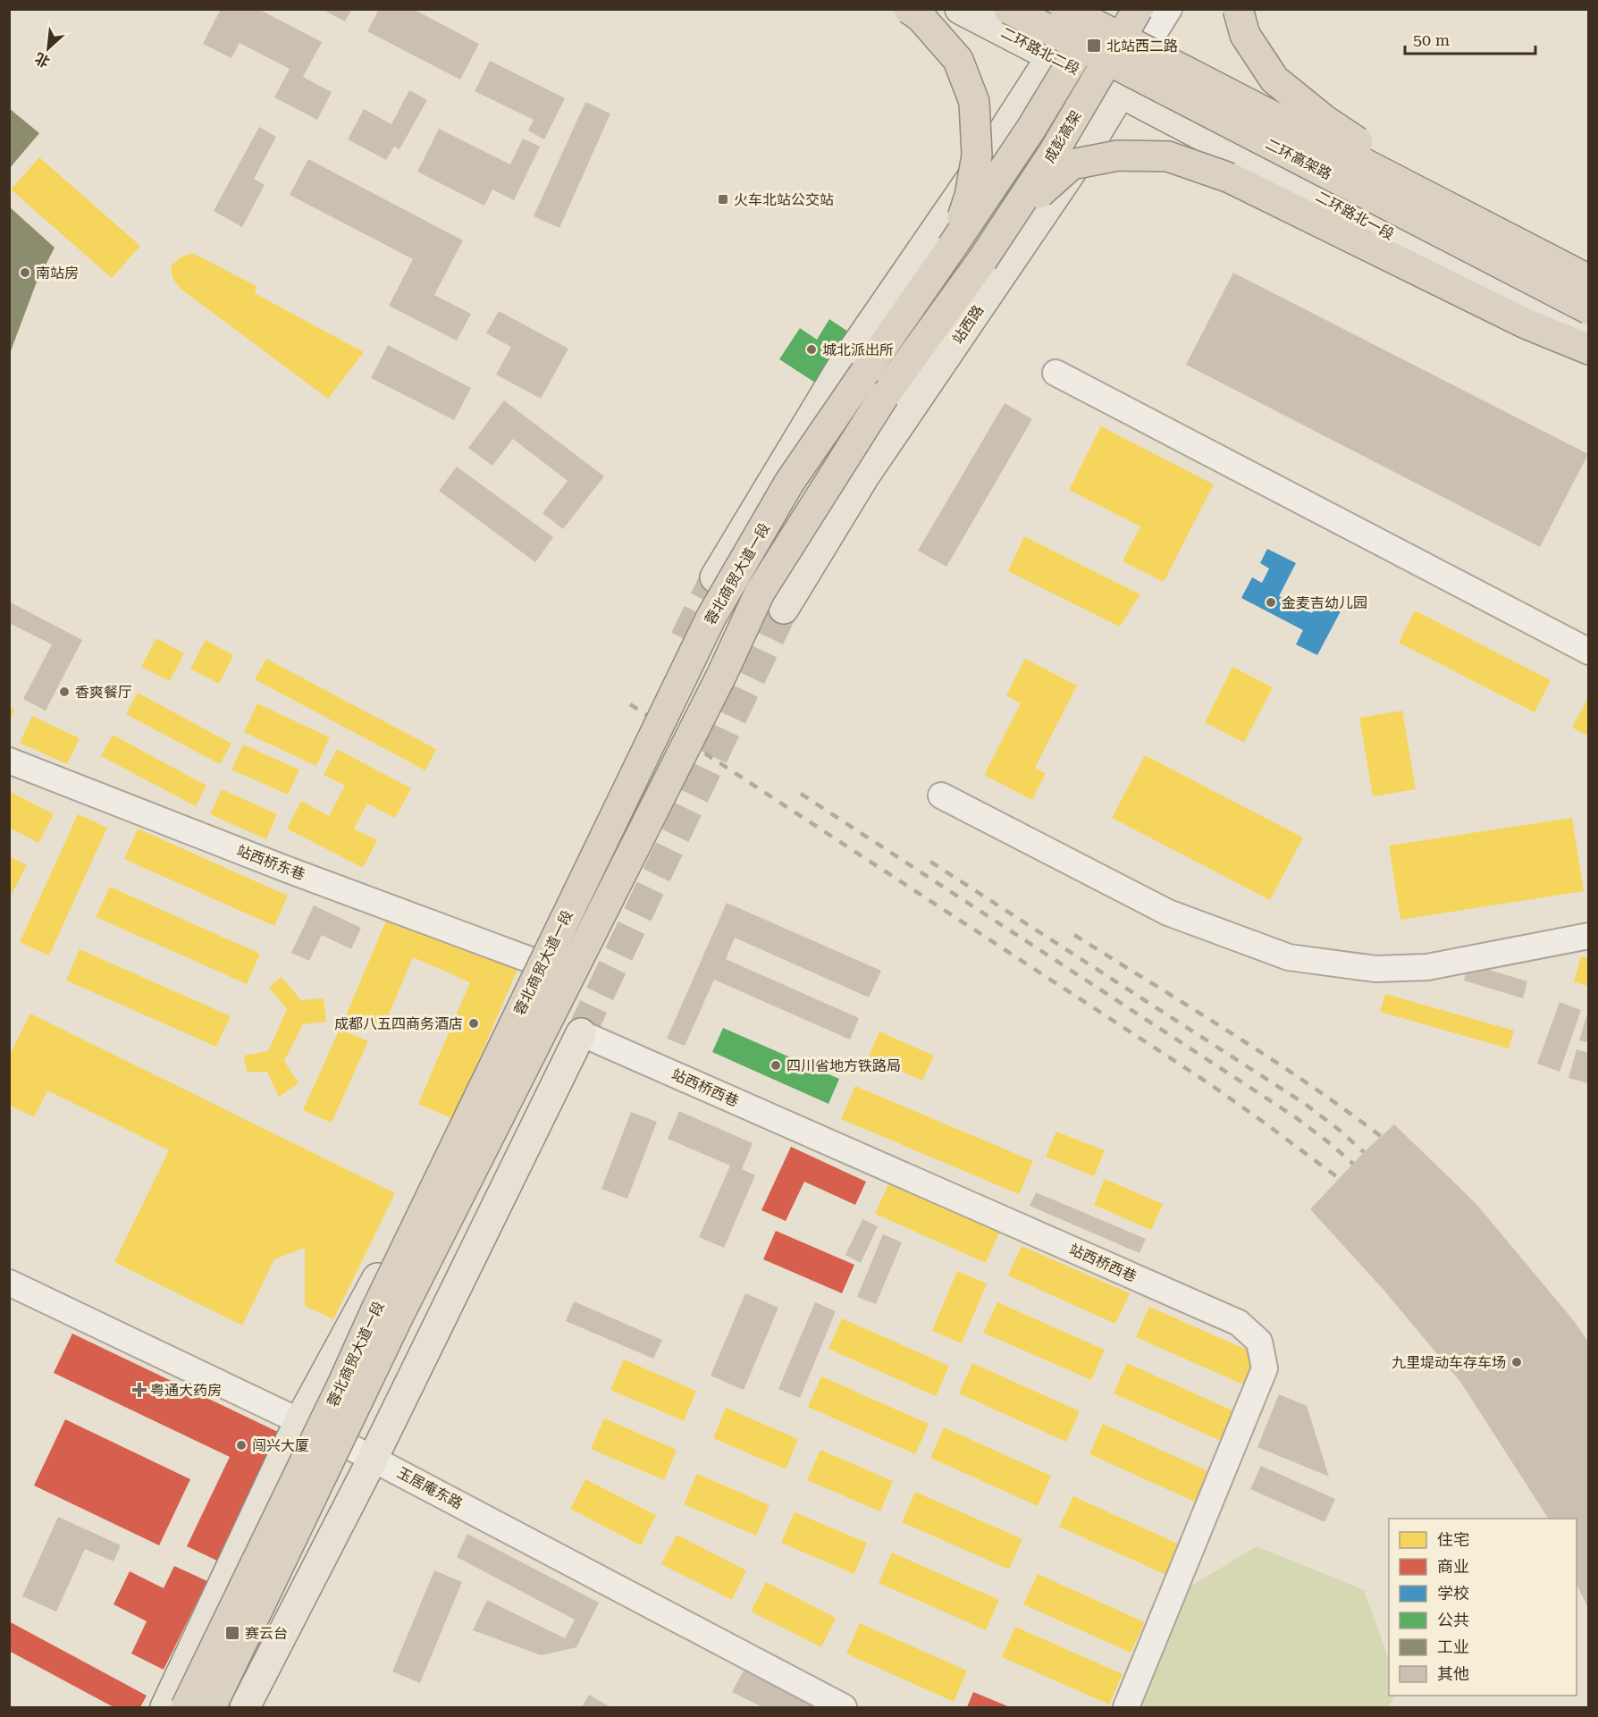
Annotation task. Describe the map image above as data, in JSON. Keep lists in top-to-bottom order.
{
  "streets": {
    "highway": ["成彭高架", "二环高架路", "蓉北商贸大道一段"],
    "main road": ["二环路北二段", "二环路北一段", "站西路"],
    "street": ["站西桥东巷", "站西桥西巷", "玉居庵东路"]
  },
  "crossings": [
    ["二环路北二段", "二环路北一段"],
    ["二环路北二段", "站西路"],
    ["成彭高架", "蓉北商贸大道一段"],
    ["二环路北一段", "站西路"],
    ["蓉北商贸大道一段", "站西桥东巷"],
    ["蓉北商贸大道一段", "玉居庵东路"]
  ],
  "places": {
    "transit": ["北站西二路", "火车北站公交站", "赛云台"],
    "other": [
      "南站房",
      "城北派出所",
      "金麦吉幼儿园",
      "香爽餐厅",
      "成都八五四商务酒店",
      "四川省地方铁路局",
      "九里堤动车存车场",
      "闯兴大厦"
    ],
    "health": ["粤通大药房"]
  },
  "legend": [
    "住宅",
    "商业",
    "学校",
    "公共",
    "工业",
    "其他"
  ],
  "scale_bar": "50 m",
  "north": "bottom left"
}
